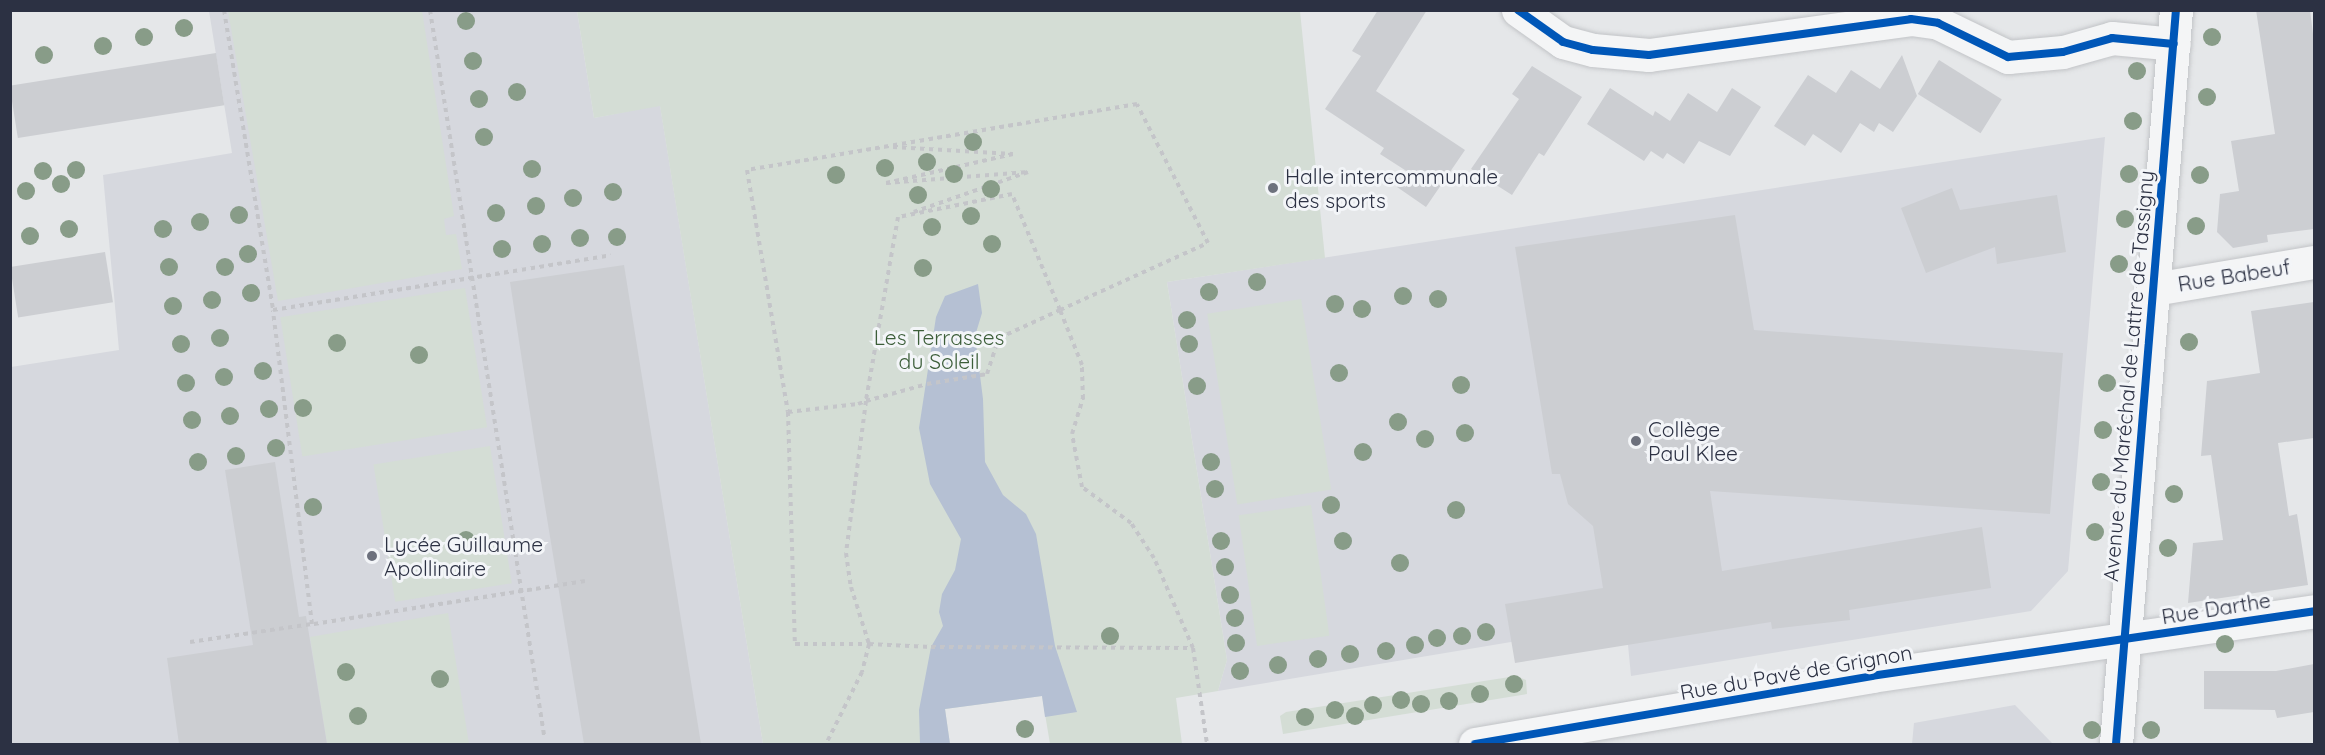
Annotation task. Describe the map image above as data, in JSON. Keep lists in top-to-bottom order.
{
  "streets": {
    "street": [
      "Rue Babeuf",
      "Avenue du Maréchal de Lattre de Tassigny",
      "Rue Darthe",
      "Rue du Pavé de Grignon"
    ]
  },
  "crossings": [
    ["Rue Babeuf", "Avenue du Maréchal de Lattre de Tassigny"],
    ["Avenue du Maréchal de Lattre de Tassigny", "Rue Darthe"],
    ["Avenue du Maréchal de Lattre de Tassigny", "Rue du Pavé de Grignon"],
    ["Rue Darthe", "Rue du Pavé de Grignon"]
  ],
  "parks": ["Les Terrasses du Soleil"],
  "places": ["Halle intercommunale des sports", "Collège Paul Klee", "Lycée Guillaume Apollinaire"]
}
